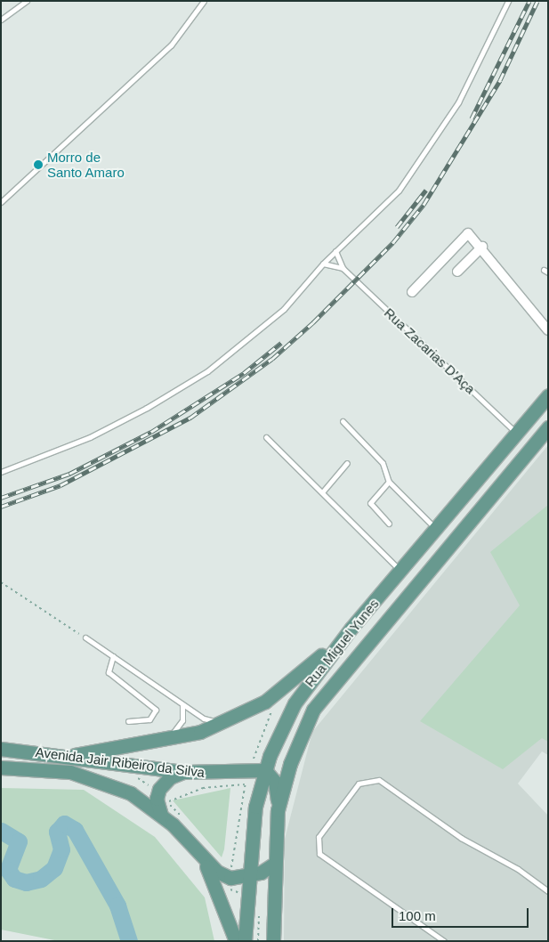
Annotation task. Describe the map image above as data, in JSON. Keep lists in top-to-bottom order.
{
  "streets": {
    "main road": ["Rua Miguel Yunes", "Avenida Jair Ribeiro da Silva"],
    "lane": ["Rua Zacarias D'Aça"]
  },
  "crossings": [
    ["Rua Zacarias D'Aça", "Rua Miguel Yunes"],
    ["Rua Miguel Yunes", "Avenida Jair Ribeiro da Silva"]
  ],
  "places": ["Morro de Santo Amaro"],
  "scale_bar": "100 m"
}
